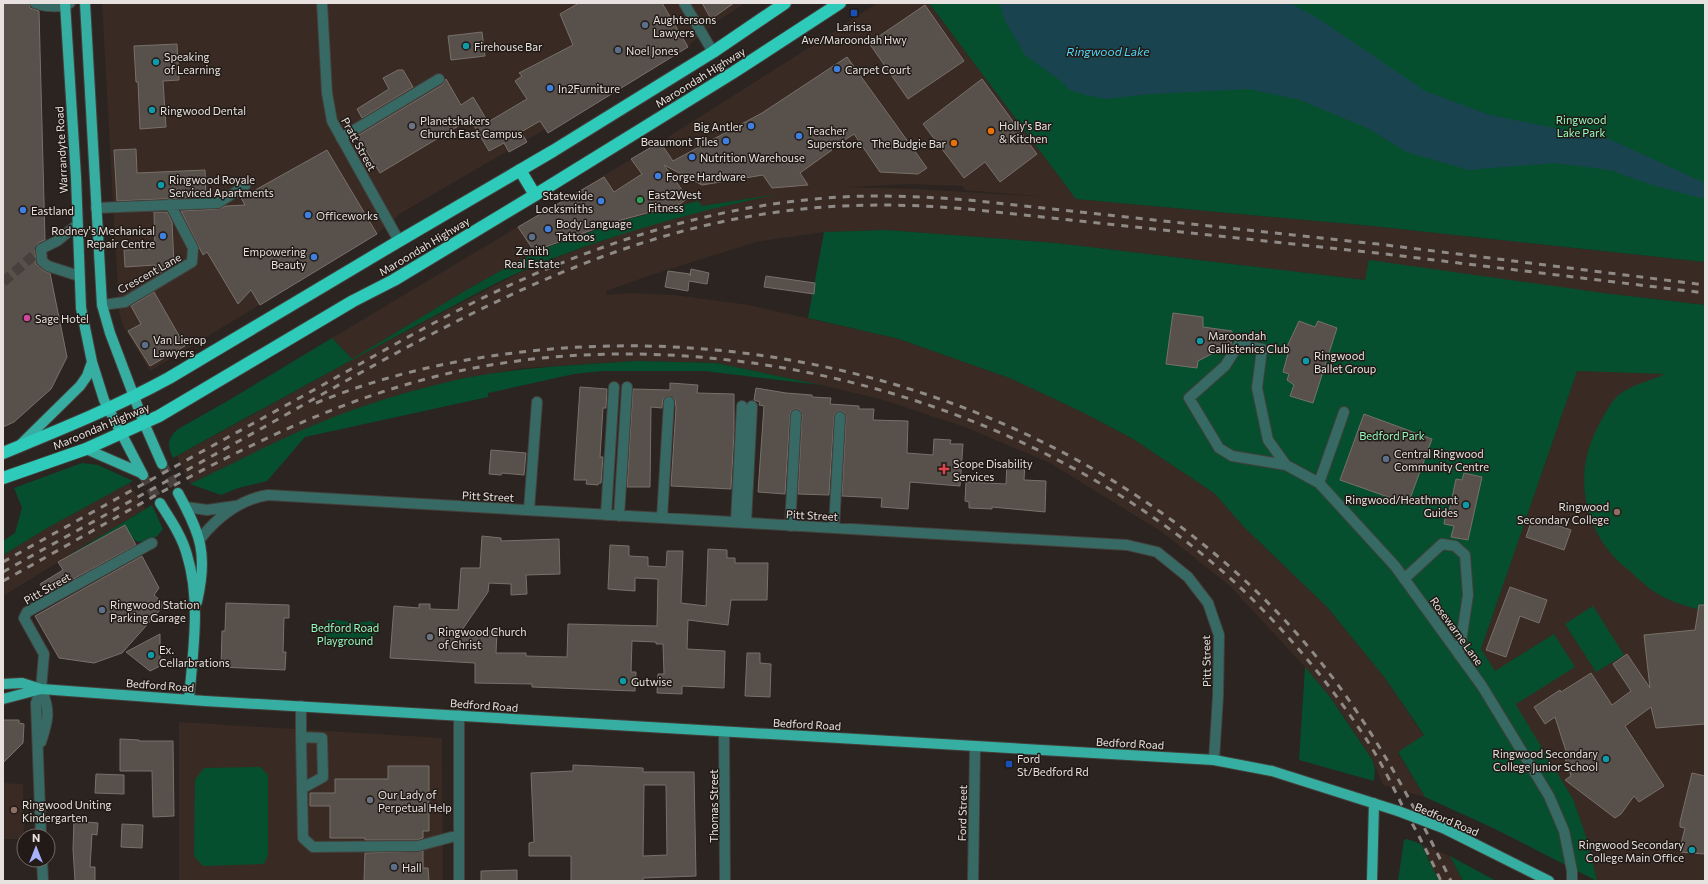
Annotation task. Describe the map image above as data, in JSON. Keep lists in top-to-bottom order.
{
  "streets": {
    "highway": ["Maroondah Highway"],
    "main road": ["Warrandyte Road", "Bedford Road"],
    "street": [
      "Pratt Street",
      "Crescent Lane",
      "Pitt Street",
      "Rosewarne Lane",
      "Thomas Street",
      "Ford Street"
    ]
  },
  "crossings": [
    ["Maroondah Highway", "Pratt Street"],
    ["Maroondah Highway", "Warrandyte Road"],
    ["Pitt Street", "Bedford Road"],
    ["Bedford Road", "Thomas Street"],
    ["Bedford Road", "Ford Street"]
  ],
  "water": ["Ringwood Lake"],
  "parks": ["Ringwood Lake Park", "Bedford Park", "Bedford Road Playground"],
  "places": {
    "transit": ["Larissa Ave/Maroondah Hwy", "Ford St/Bedford Rd"],
    "other": [
      "Aughtersons Lawyers",
      "Firehouse Bar",
      "Noel Jones",
      "Speaking of Learning",
      "Carpet Court",
      "In2Furniture",
      "Ringwood Dental",
      "Planetshakers Church East Campus",
      "Big Antler",
      "Holly's Bar & Kitchen",
      "Teacher Superstore",
      "Beaumont Tiles",
      "The Budgie Bar",
      "Nutrition Warehouse",
      "Forge Hardware",
      "Ringwood Royale Serviced Apartments",
      "East2West Fitness",
      "Statewide Locksmiths",
      "Eastland",
      "Officeworks",
      "Body Language Tattoos",
      "Rodney's Mechanical Repair Centre",
      "Zenith Real Estate",
      "Empowering Beauty",
      "Sage Hotel",
      "Maroondah Callistenics Club",
      "Van Lierop Lawyers",
      "Ringwood Ballet Group",
      "Central Ringwood Community Centre",
      "Ringwood/Heathmont Guides",
      "Ringwood Secondary College",
      "Ringwood Station Parking Garage",
      "Ringwood Church of Christ",
      "Ex. Cellarbrations",
      "Gutwise",
      "Ringwood Secondary College Junior School",
      "Our Lady of Perpetual Help",
      "Ringwood Uniting Kindergarten",
      "Ringwood Secondary College Main Office",
      "Hall"
    ],
    "health": ["Scope Disability Services"]
  },
  "north": "top"
}
